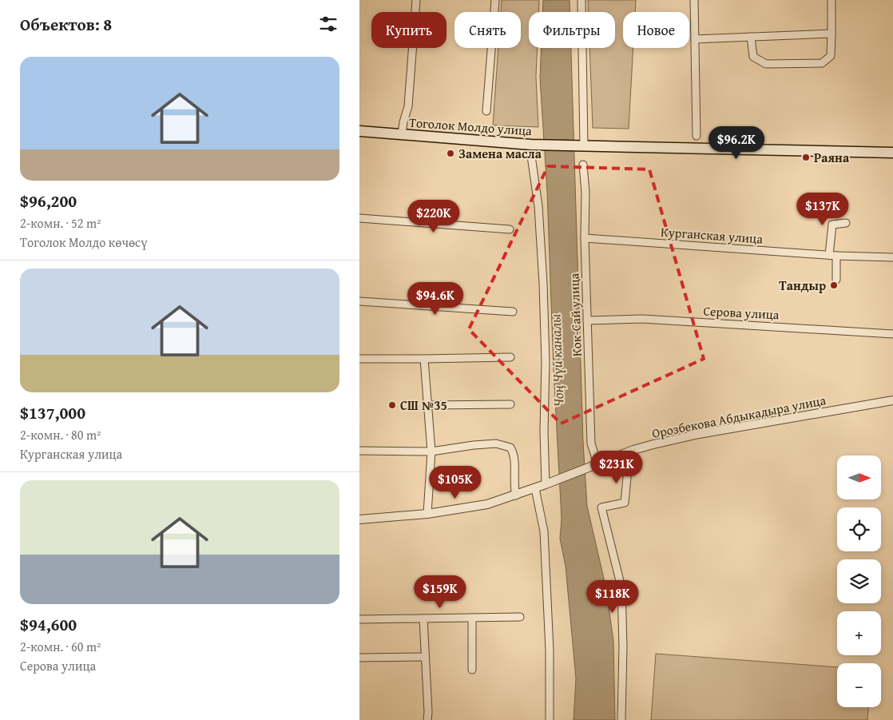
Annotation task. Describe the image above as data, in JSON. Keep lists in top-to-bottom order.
{
  "streets": {
    "main road": ["Тоголок Молдо улица"],
    "street": [
      "Курганская улица",
      "Серова улица",
      "Кок-Сай улица",
      "Орозбекова Абдыкадыра улица"
    ]
  },
  "crossings": [
    ["Курганская улица", "Кок-Сай улица"],
    ["Серова улица", "Кок-Сай улица"],
    ["Кок-Сай улица", "Орозбекова Абдыкадыра улица"]
  ],
  "water": ["Чоң Чүй каналы"],
  "places": [
    "Замена масла",
    "Раяна",
    "Тандыр",
    "СШ №35"
  ],
  "north": "right",
  "page": {
    "heading": "Объектов: 8",
    "chip": [
      "Купить",
      "Снять",
      "Фильтры",
      "Новое"
    ],
    "list": [
      {
        "name": "$96,200",
        "note": "2-комн. · 52 m² · Тоголок Молдо көчөсү"
      },
      {
        "name": "$137,000",
        "note": "2-комн. · 80 m² · Курганская улица"
      },
      {
        "name": "$94,600",
        "note": "2-комн. · 60 m² · Серова улица"
      }
    ],
    "price": [
      "$96.2K",
      "$137K",
      "$220K",
      "$94.6K",
      "$231K",
      "$105K",
      "$159K",
      "$118K"
    ],
    "map_buttons": ["+", "−"]
  }
}
